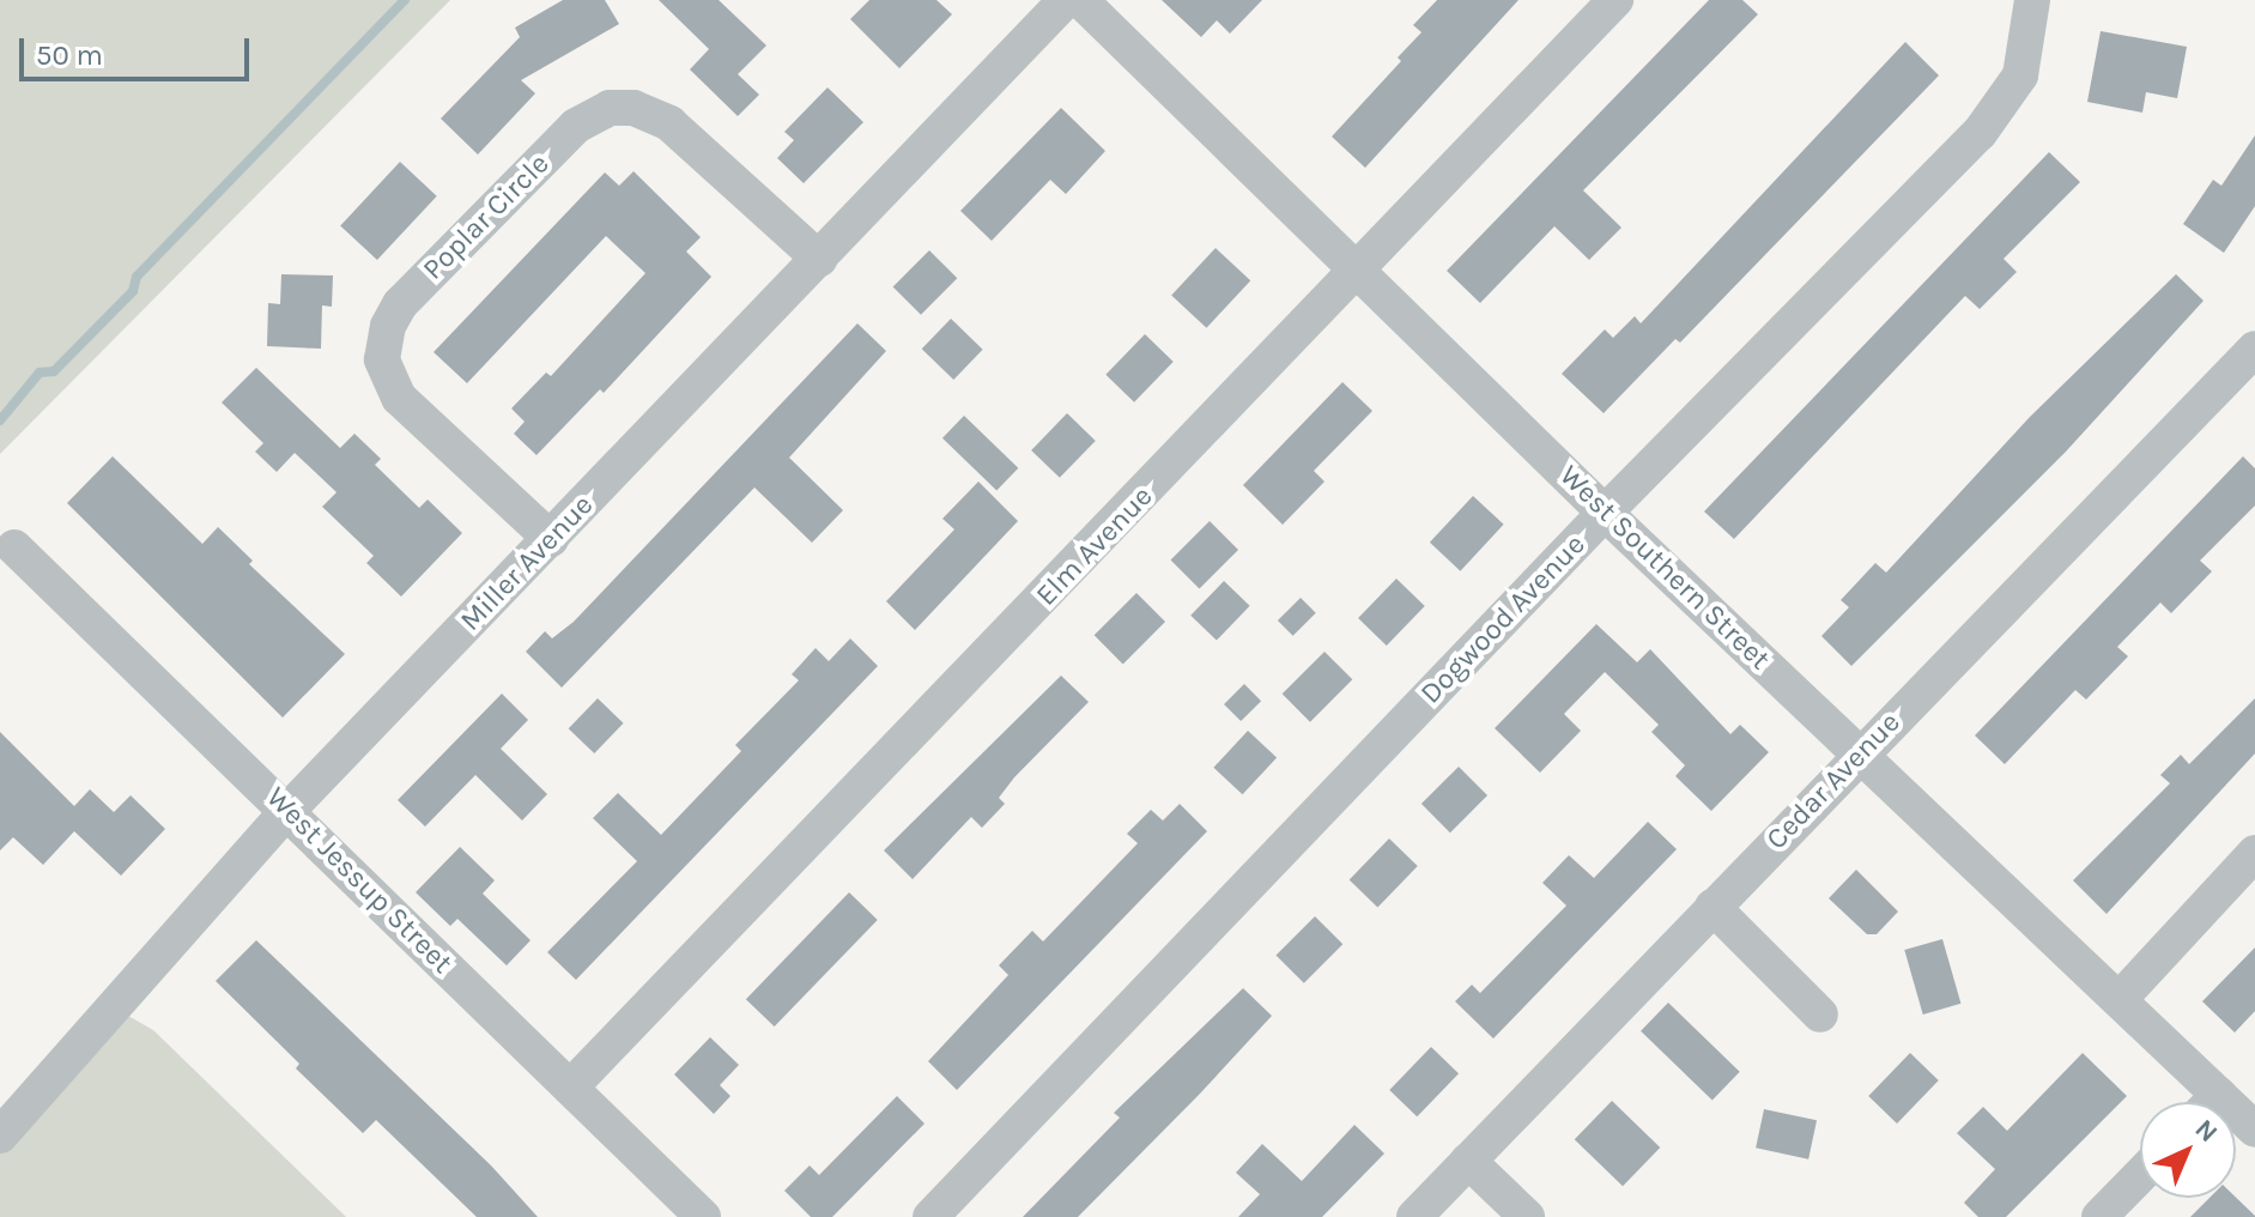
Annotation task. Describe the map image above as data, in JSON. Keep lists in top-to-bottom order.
{
  "streets": {
    "street": [
      "Poplar Circle",
      "Elm Avenue",
      "Miller Avenue",
      "West Southern Street",
      "Dogwood Avenue",
      "Cedar Avenue",
      "West Jessup Street"
    ]
  },
  "crossings": [
    ["Poplar Circle", "Miller Avenue"],
    ["Elm Avenue", "West Southern Street"],
    ["Elm Avenue", "West Jessup Street"],
    ["Miller Avenue", "West Jessup Street"],
    ["West Southern Street", "Dogwood Avenue"],
    ["West Southern Street", "Cedar Avenue"]
  ],
  "scale_bar": "50 m",
  "north": "top right"
}
